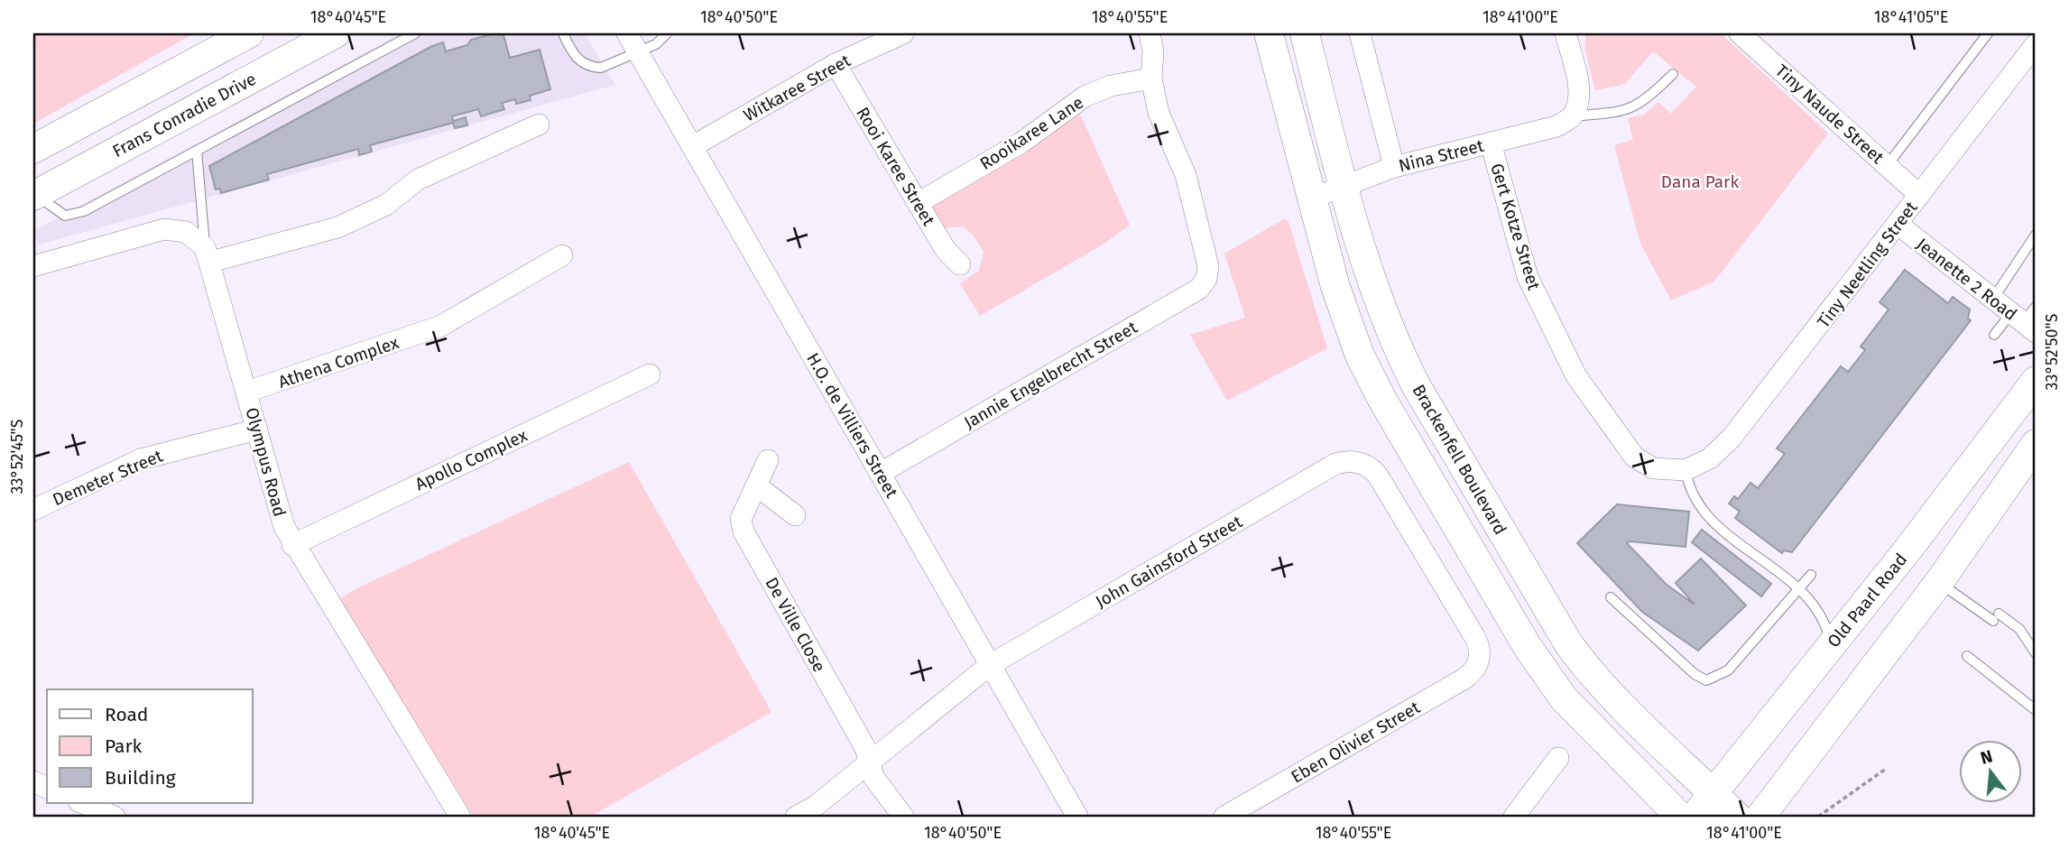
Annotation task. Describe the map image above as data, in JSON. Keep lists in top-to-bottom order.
{
  "streets": {
    "street": [
      "Witkaree Street",
      "Tiny Naude Street",
      "Frans Conradie Drive",
      "Rooikaree Lane",
      "Nina Street",
      "Rooi Karee Street",
      "Gert Kotze Street",
      "Tiny Neetling Street",
      "Jeanette 2 Road",
      "Athena Complex",
      "Jannie Engelbrecht Street",
      "H.O. de Villiers Street",
      "Apollo Complex",
      "Brackenfell Boulevard",
      "Olympus Road",
      "Demeter Street",
      "John Gainsford Street",
      "Old Paarl Road",
      "De Ville Close",
      "Eben Olivier Street"
    ]
  },
  "crossings": [
    ["Witkaree Street", "Rooi Karee Street"],
    ["Witkaree Street", "H.O. de Villiers Street"],
    ["Tiny Naude Street", "Tiny Neetling Street"],
    ["Rooikaree Lane", "Rooi Karee Street"],
    ["Rooikaree Lane", "Jannie Engelbrecht Street"],
    ["Nina Street", "Gert Kotze Street"],
    ["Nina Street", "Brackenfell Boulevard"],
    ["Gert Kotze Street", "Tiny Neetling Street"],
    ["Tiny Neetling Street", "Jeanette 2 Road"],
    ["Athena Complex", "Olympus Road"],
    ["Jannie Engelbrecht Street", "H.O. de Villiers Street"],
    ["H.O. de Villiers Street", "John Gainsford Street"],
    ["Apollo Complex", "Olympus Road"],
    ["Brackenfell Boulevard", "Old Paarl Road"],
    ["Olympus Road", "Demeter Street"],
    ["John Gainsford Street", "De Ville Close"],
    ["John Gainsford Street", "Eben Olivier Street"]
  ],
  "parks": ["Dana Park"],
  "legend": ["Road", "Park", "Building"],
  "north": "top",
  "coordinates": [
    "18°40'45\"E",
    "18°40'50\"E",
    "18°40'55\"E",
    "18°41'00\"E",
    "18°41'05\"E",
    "33°52'50\"S",
    "33°52'45\"S"
  ]
}
